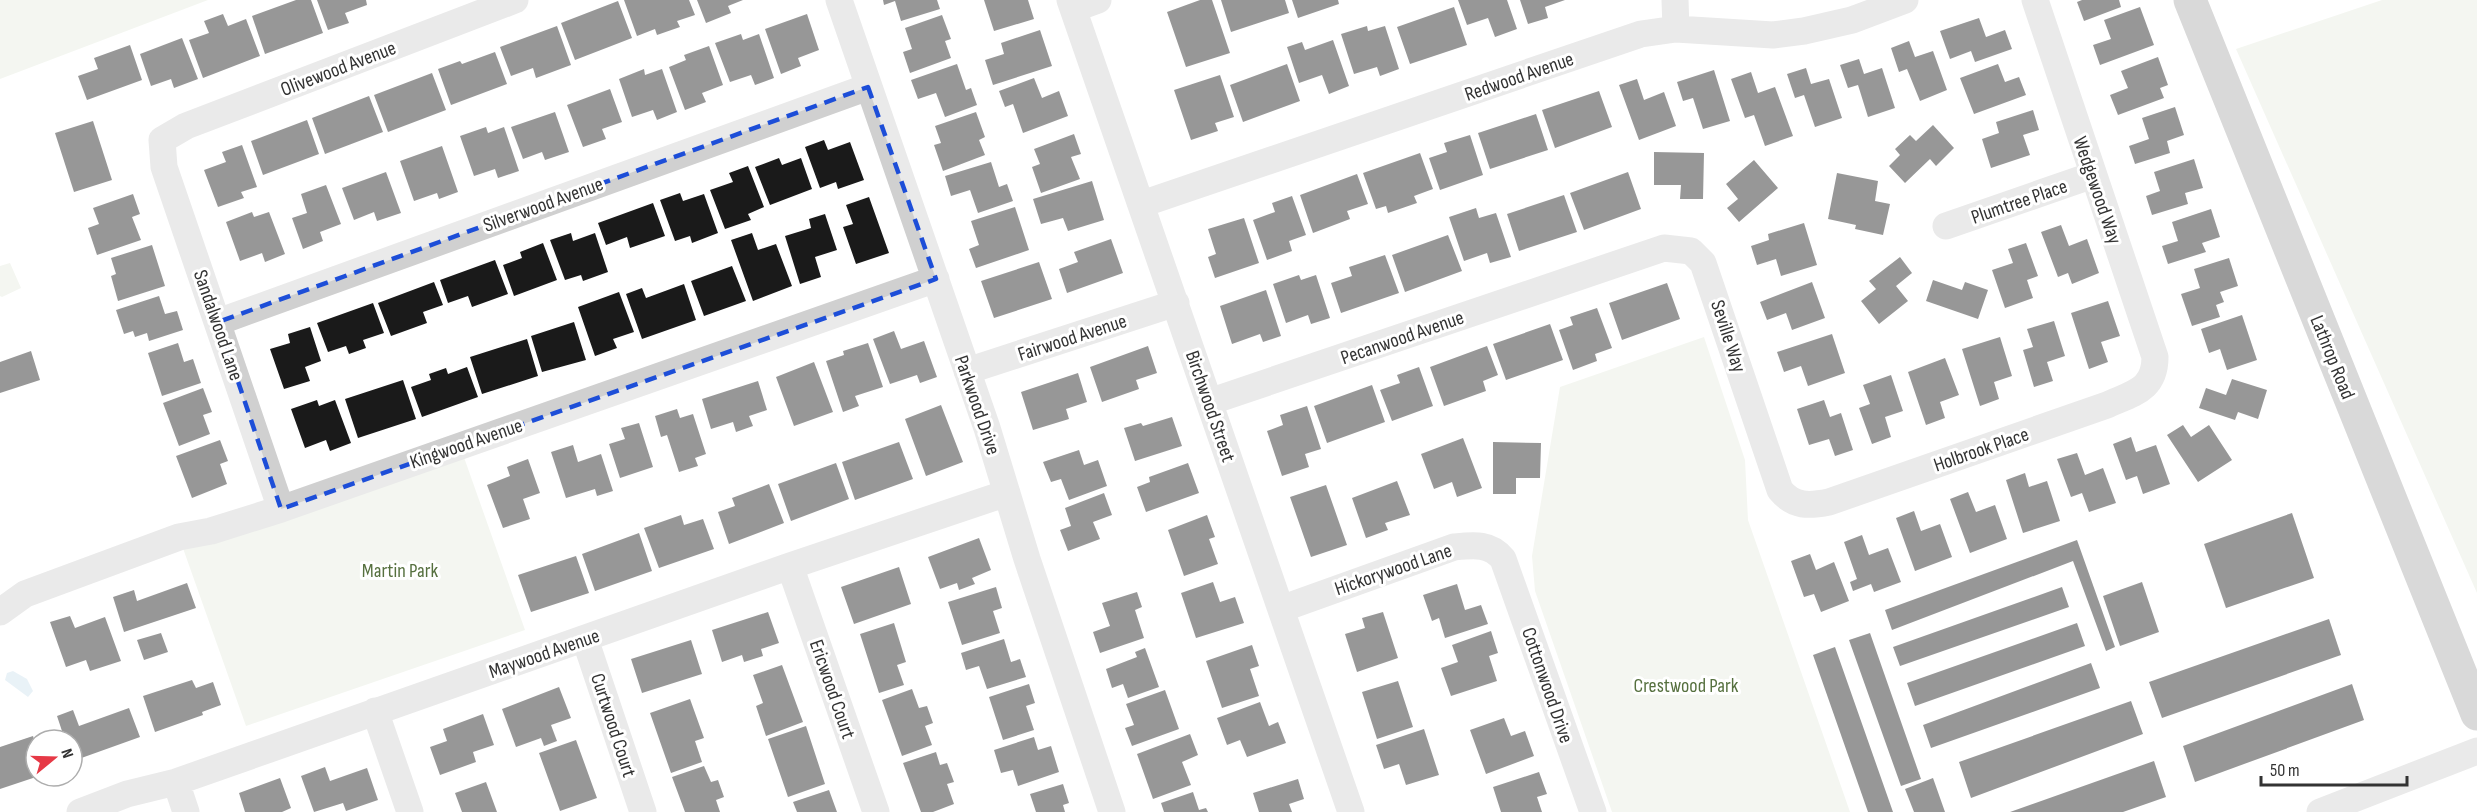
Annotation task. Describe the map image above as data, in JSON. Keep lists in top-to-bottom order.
{
  "streets": {
    "main road": ["Lathrop Road"],
    "street": [
      "Olivewood Avenue",
      "Redwood Avenue",
      "Wedgewood Way",
      "Plumtree Place",
      "Silverwood Avenue",
      "Sandalwood Lane",
      "Seville Way",
      "Fairwood Avenue",
      "Pecanwood Avenue",
      "Parkwood Drive",
      "Birchwood Street",
      "Kingwood Avenue",
      "Holbrook Place",
      "Hickorywood Lane",
      "Maywood Avenue",
      "Cottonwood Drive",
      "Ericwood Court",
      "Curtwood Court"
    ]
  },
  "crossings": [
    ["Olivewood Avenue", "Sandalwood Lane"],
    ["Redwood Avenue", "Birchwood Street"],
    ["Wedgewood Way", "Plumtree Place"],
    ["Wedgewood Way", "Holbrook Place"],
    ["Silverwood Avenue", "Sandalwood Lane"],
    ["Silverwood Avenue", "Parkwood Drive"],
    ["Sandalwood Lane", "Kingwood Avenue"],
    ["Seville Way", "Pecanwood Avenue"],
    ["Seville Way", "Holbrook Place"],
    ["Fairwood Avenue", "Parkwood Drive"],
    ["Fairwood Avenue", "Birchwood Street"],
    ["Pecanwood Avenue", "Birchwood Street"],
    ["Parkwood Drive", "Kingwood Avenue"],
    ["Parkwood Drive", "Maywood Avenue"],
    ["Birchwood Street", "Hickorywood Lane"],
    ["Hickorywood Lane", "Cottonwood Drive"],
    ["Maywood Avenue", "Ericwood Court"],
    ["Maywood Avenue", "Curtwood Court"]
  ],
  "parks": ["Martin Park", "Crestwood Park"],
  "scale_bar": "50 m",
  "north": "right"
}
